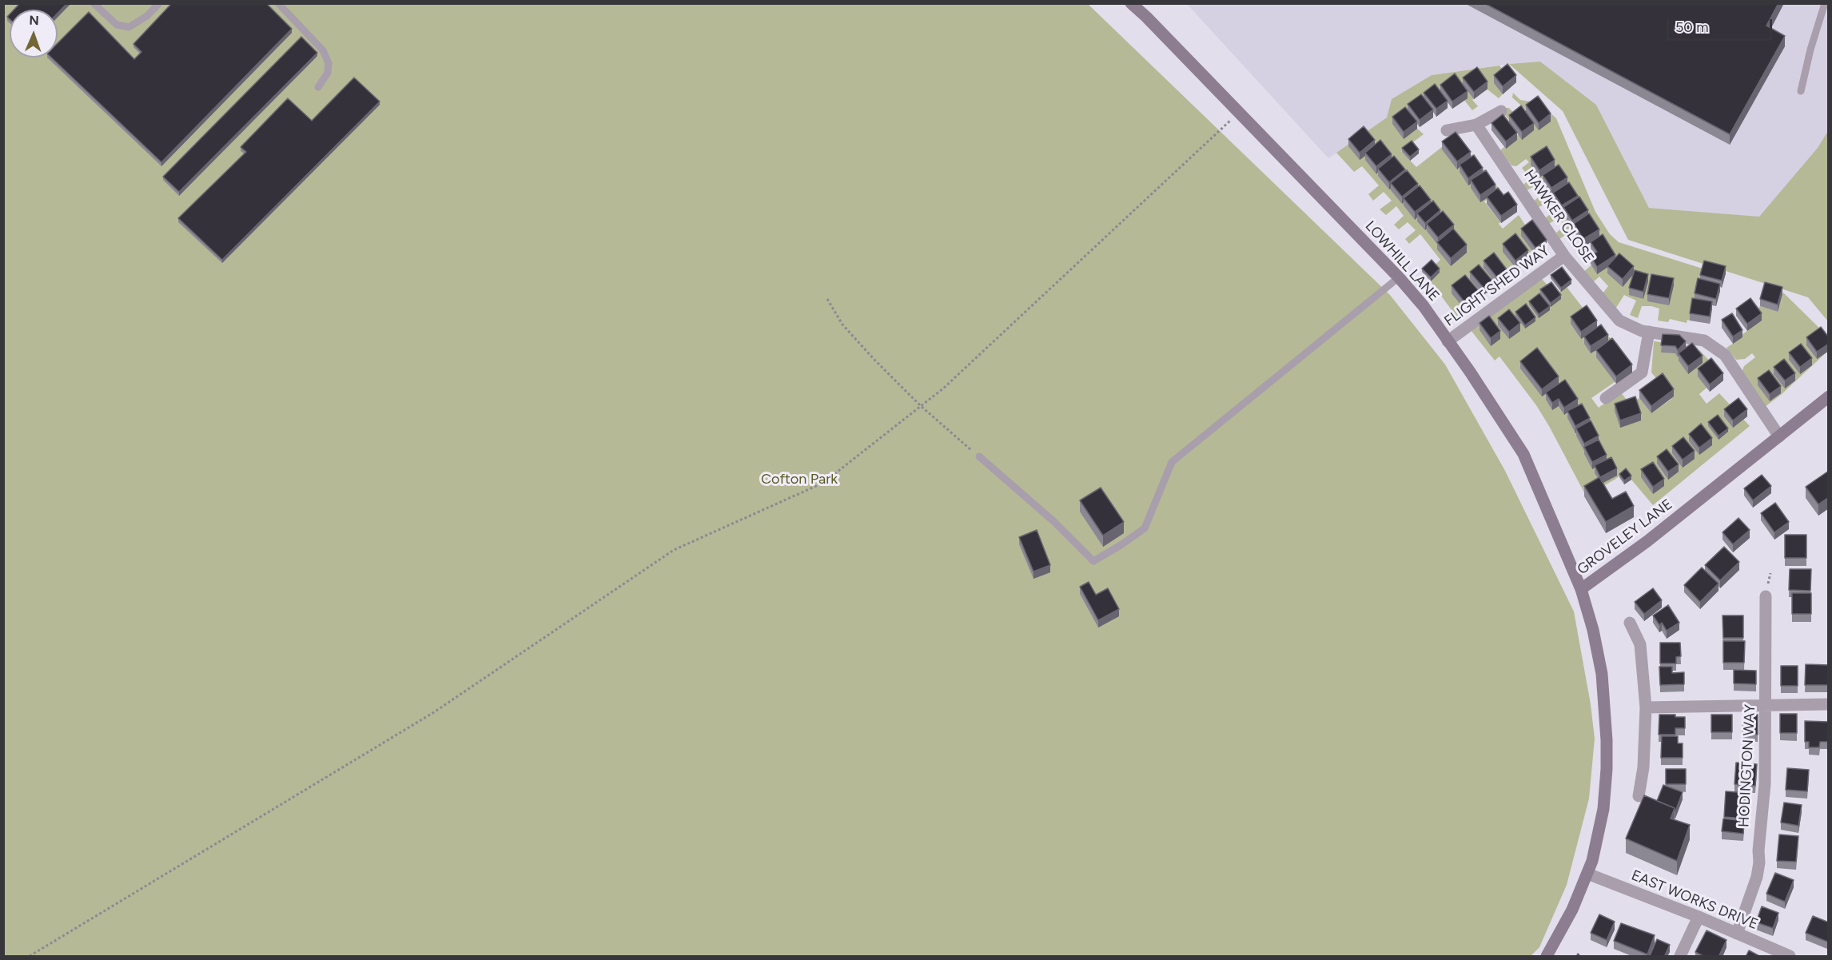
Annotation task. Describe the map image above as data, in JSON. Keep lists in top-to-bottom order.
{
  "streets": {
    "street": [
      "HAWKER CLOSE",
      "LOWHILL LANE",
      "FLIGHT SHED WAY",
      "GROVELEY LANE",
      "HODINGTON WAY",
      "EAST WORKS DRIVE"
    ]
  },
  "crossings": [
    ["HAWKER CLOSE", "FLIGHT SHED WAY"],
    ["HAWKER CLOSE", "GROVELEY LANE"],
    ["LOWHILL LANE", "FLIGHT SHED WAY"],
    ["LOWHILL LANE", "GROVELEY LANE"],
    ["GROVELEY LANE", "EAST WORKS DRIVE"],
    ["HODINGTON WAY", "EAST WORKS DRIVE"]
  ],
  "parks": ["Cofton Park"],
  "scale_bar": "50 m",
  "north": "top"
}
